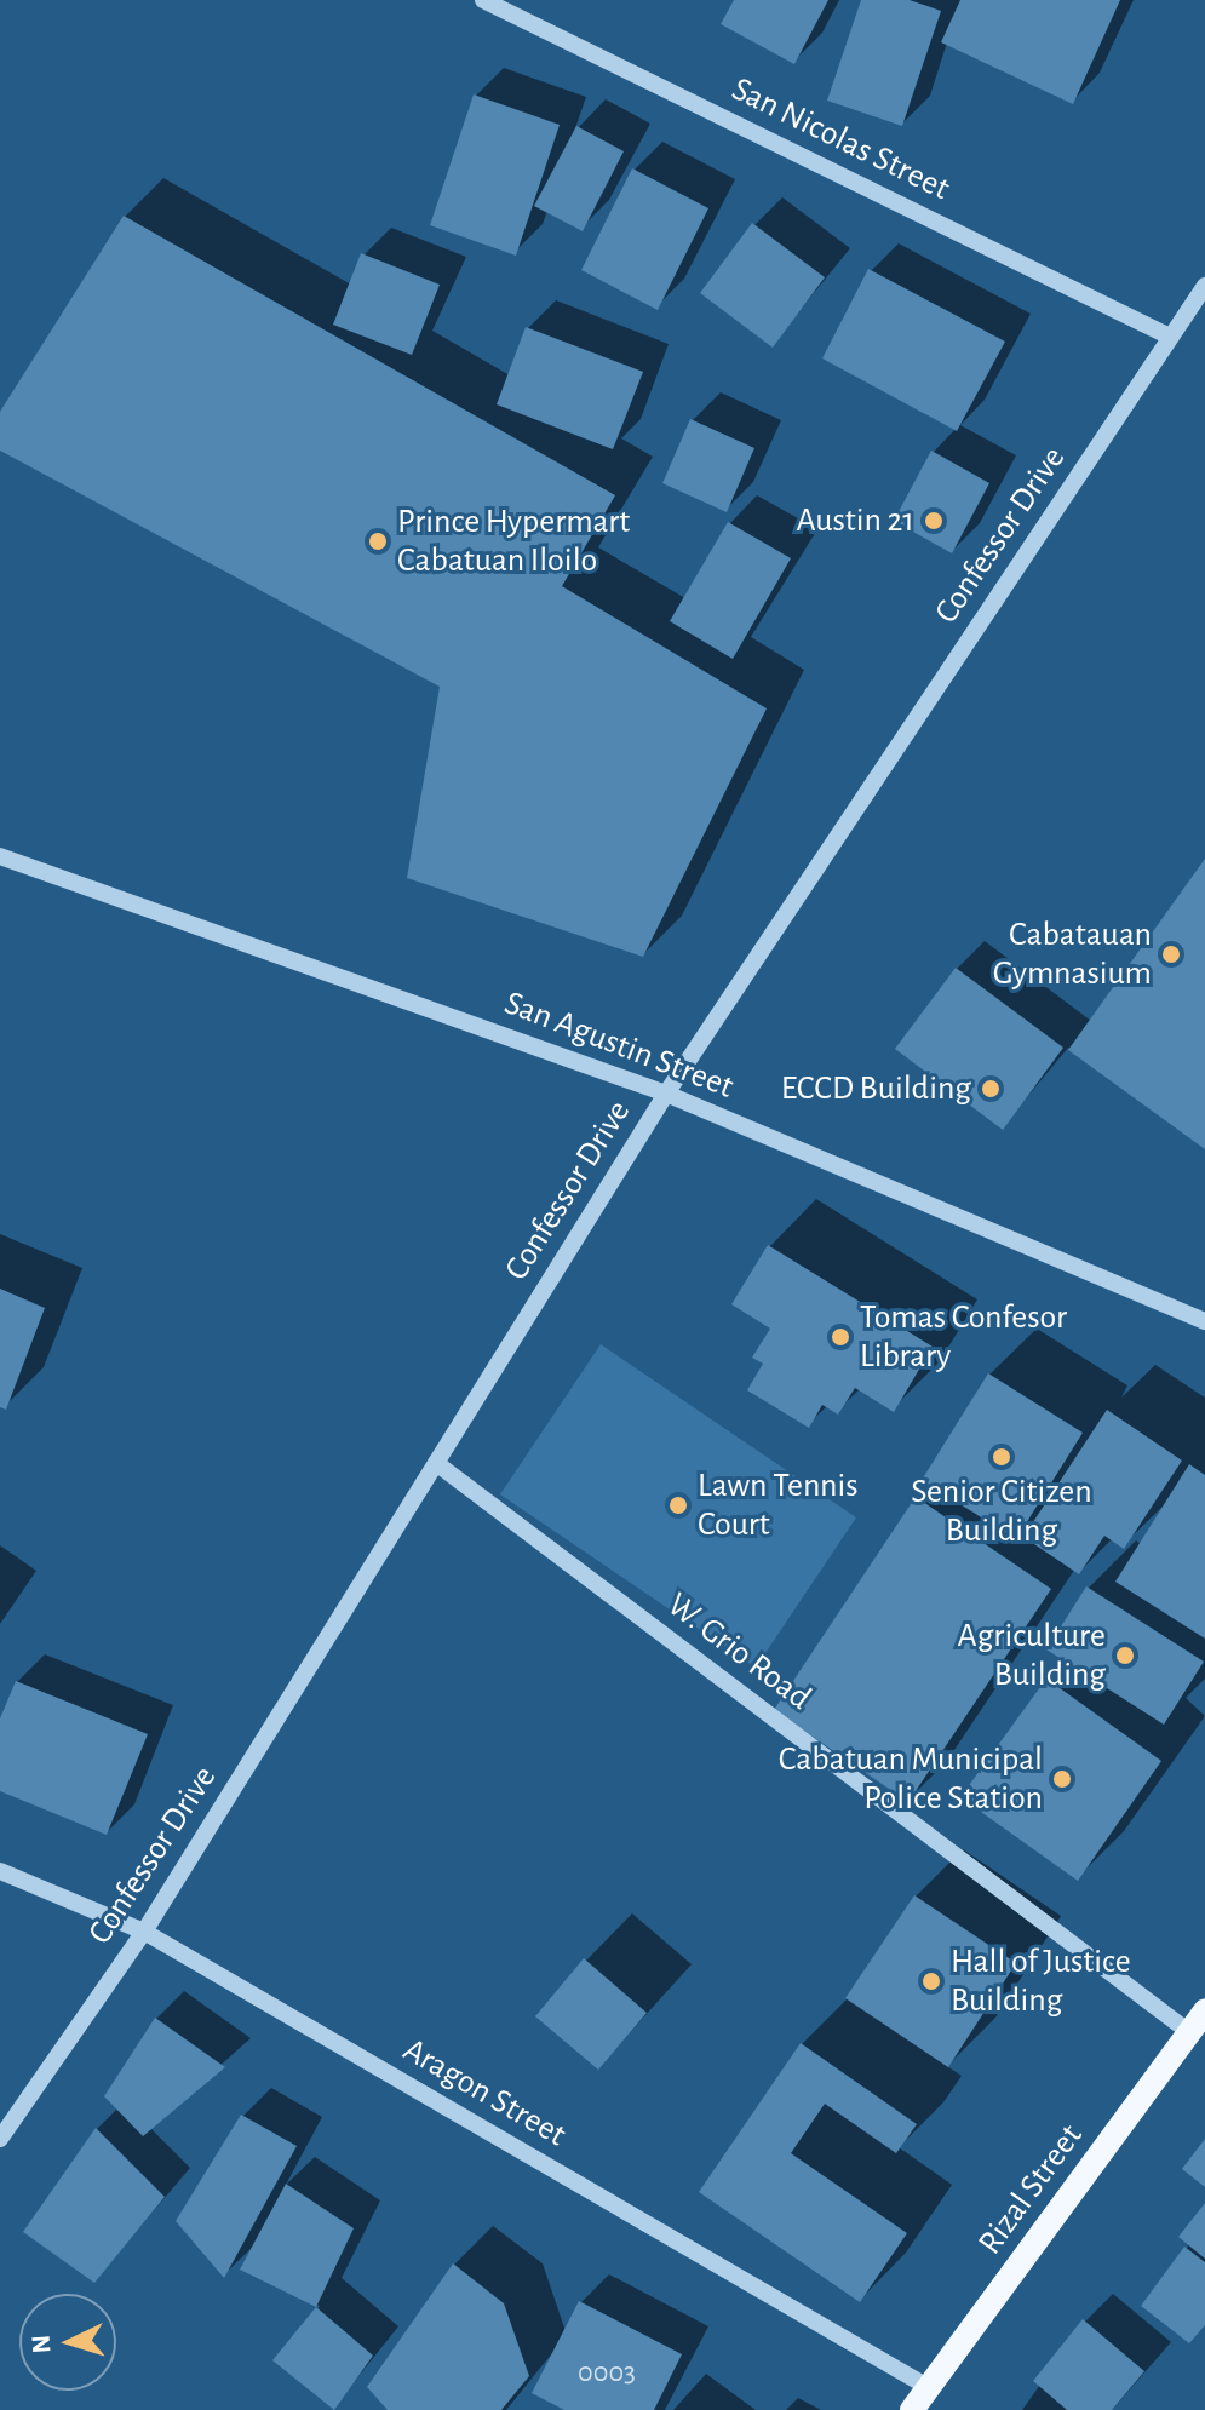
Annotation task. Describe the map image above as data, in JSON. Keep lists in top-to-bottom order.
{
  "streets": {
    "main road": ["Rizal Street"],
    "street": [
      "San Nicolas Street",
      "Confessor Drive",
      "San Agustin Street",
      "W. Grio Road",
      "Aragon Street"
    ]
  },
  "crossings": [
    ["San Nicolas Street", "Confessor Drive"],
    ["Confessor Drive", "San Agustin Street"],
    ["Confessor Drive", "W. Grio Road"],
    ["Confessor Drive", "Aragon Street"],
    ["W. Grio Road", "Rizal Street"],
    ["Aragon Street", "Rizal Street"]
  ],
  "places": [
    "Austin 21",
    "Prince Hypermart Cabatuan Iloilo",
    "Cabatauan Gymnasium",
    "ECCD Building",
    "Tomas Confesor Library",
    "Senior Citizen Building",
    "Lawn Tennis Court",
    "Agriculture Building",
    "Cabatuan Municipal Police Station",
    "Hall of Justice Building"
  ],
  "house_numbers": ["0003"],
  "north": "left"
}
